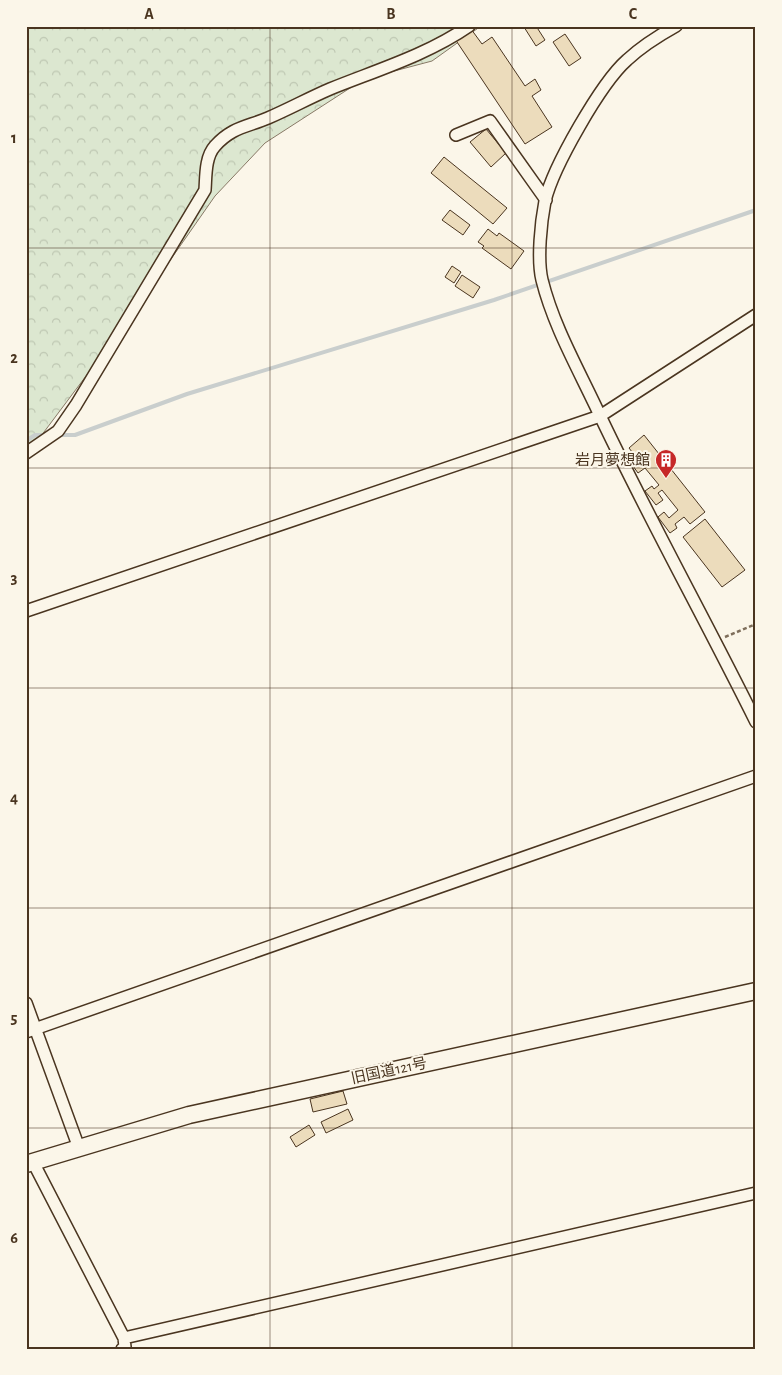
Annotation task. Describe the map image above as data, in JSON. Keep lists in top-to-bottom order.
{
  "streets": {
    "street": ["旧国道121号"]
  },
  "places": {
    "building": ["岩月夢想館"]
  },
  "grid": {
    "columns": ["A", "B", "C"],
    "rows": [
      "1",
      "2",
      "3",
      "4",
      "5",
      "6"
    ]
  }
}
